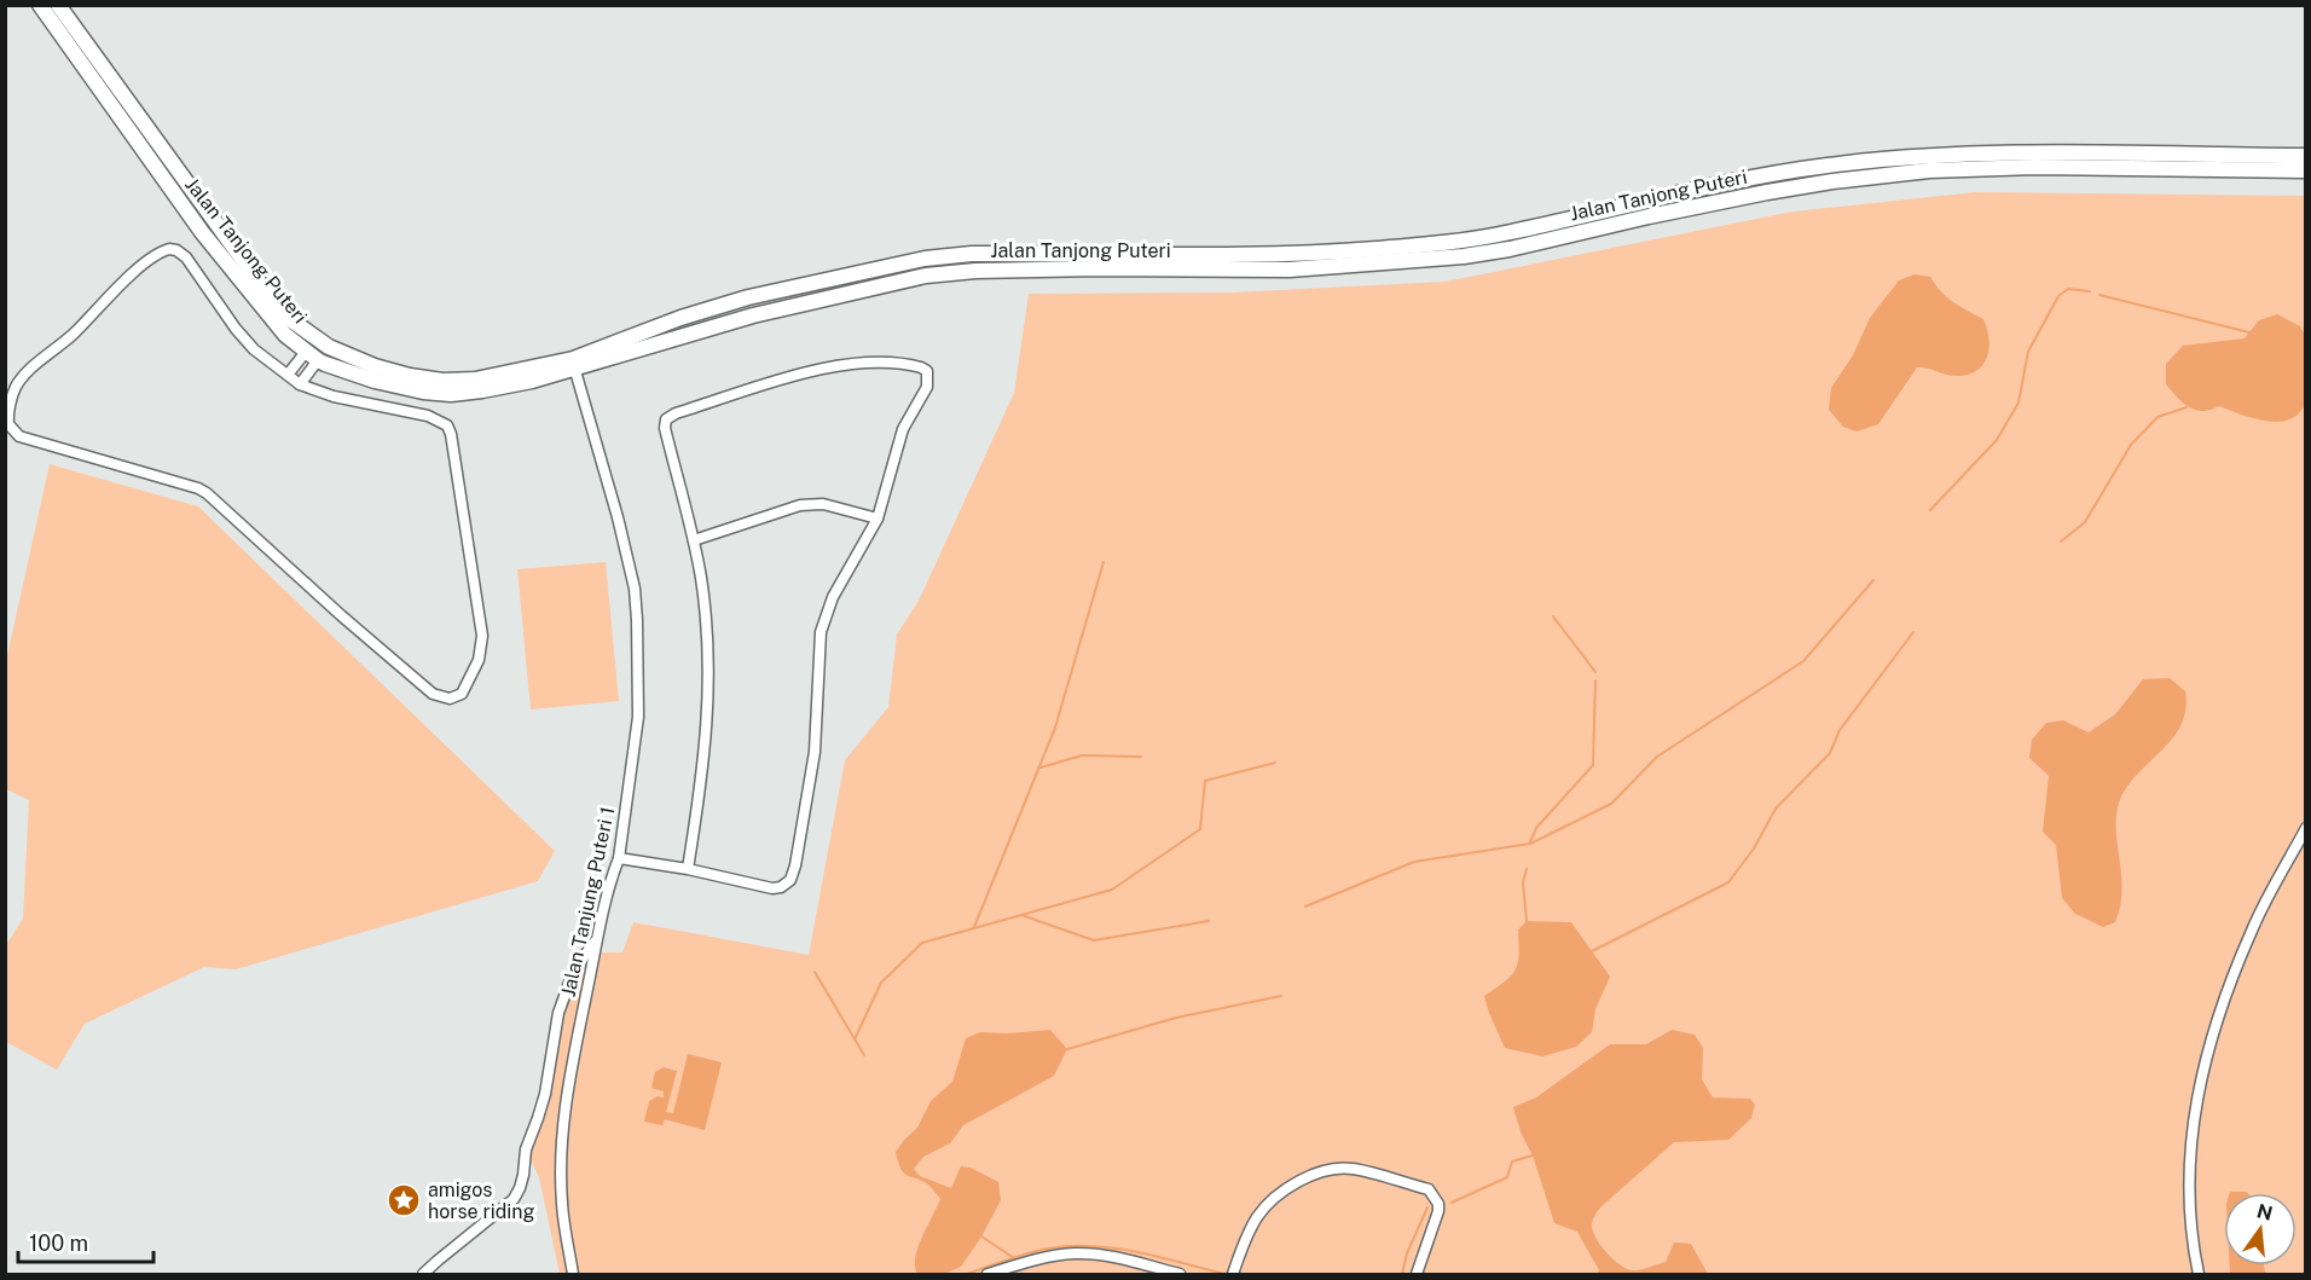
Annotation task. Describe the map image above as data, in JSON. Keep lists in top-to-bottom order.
{
  "streets": {
    "street": ["Jalan Tanjong Puteri", "Jalan Tanjung Puteri 1"]
  },
  "crossings": [
    ["Jalan Tanjong Puteri", "Jalan Tanjung Puteri 1"]
  ],
  "places": {
    "place": ["amigos horse riding"]
  },
  "scale_bar": "100 m",
  "north": "top"
}
